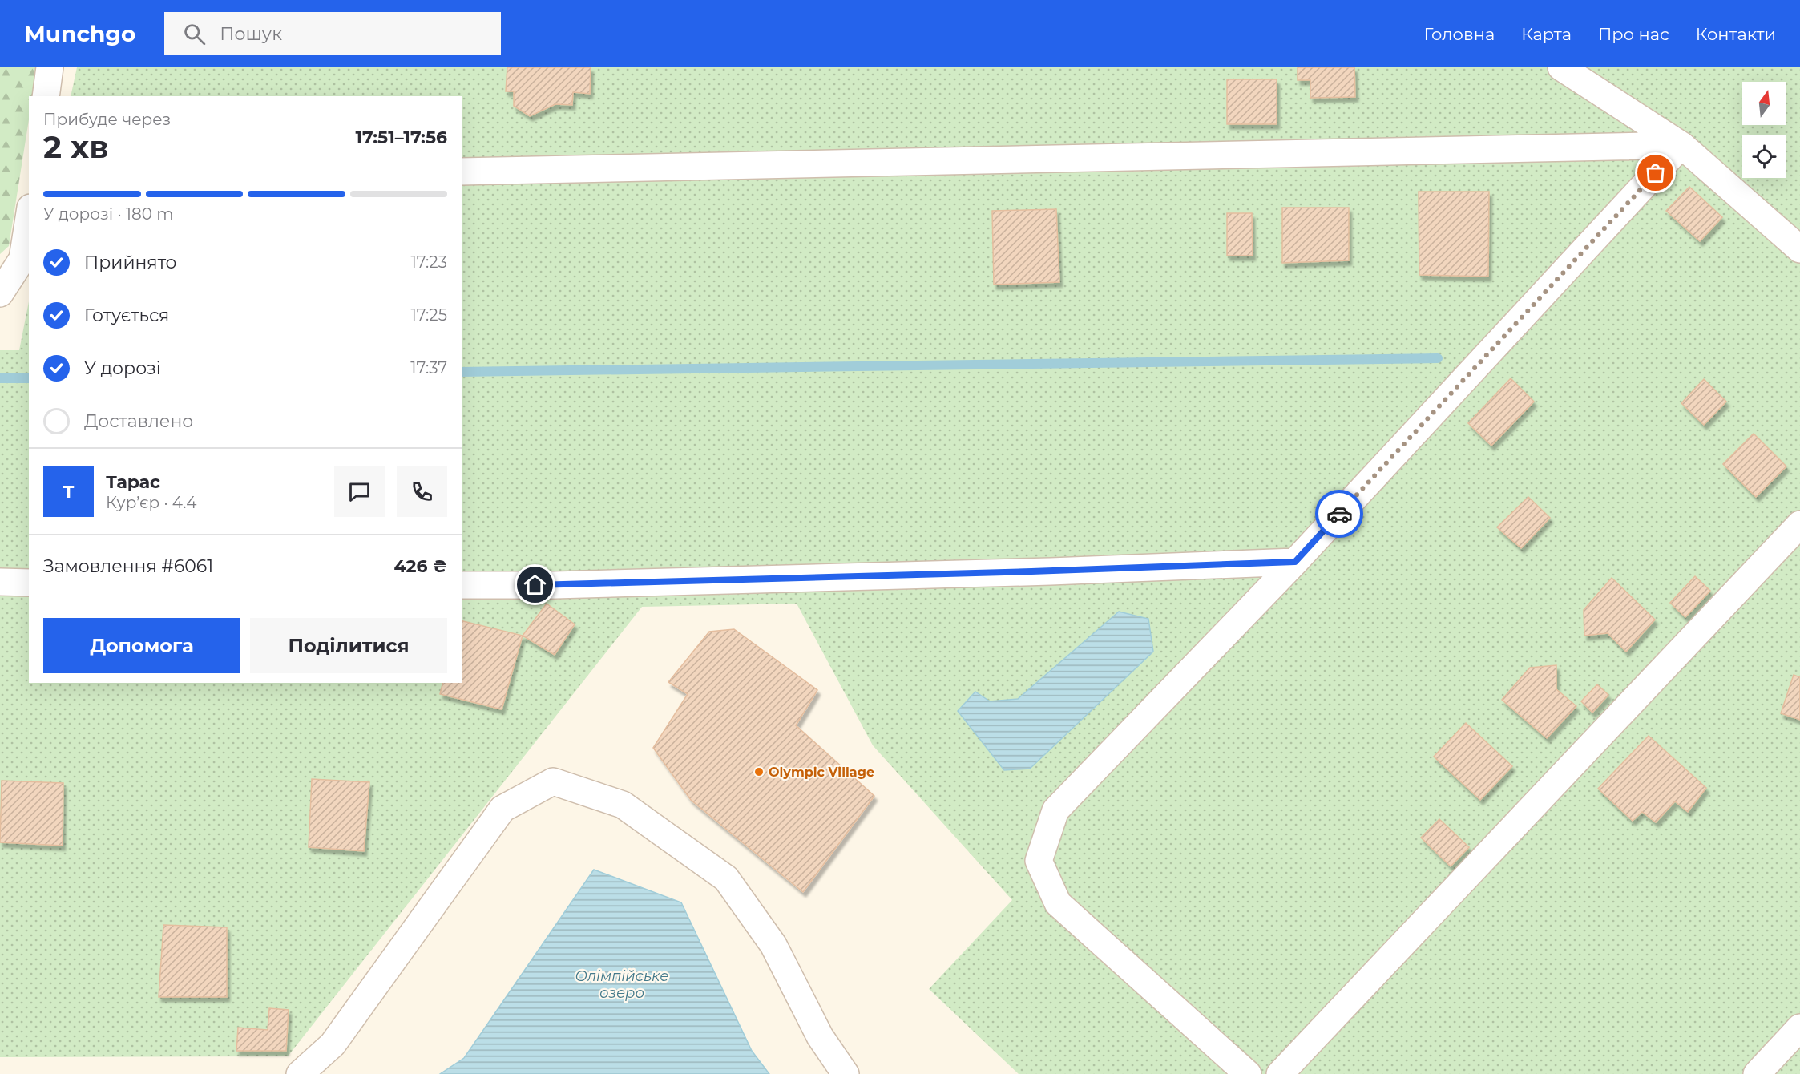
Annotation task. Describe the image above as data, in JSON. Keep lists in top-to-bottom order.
{
  "water": ["Олімпійське озеро"],
  "places": ["Olympic Village"],
  "north": "top",
  "page": {
    "header": "Munchgo",
    "search": "Пошук",
    "nav": [
      "Головна",
      "Карта",
      "Про нас",
      "Контакти"
    ],
    "heading": ["2 хв", "Прибуде через", "17:51–17:56"],
    "panel": [
      "Тарас",
      "Кур’єр · 4.4",
      "Замовлення #6061",
      "426 ₴"
    ],
    "bar": "У дорозі · 180 m",
    "list": [
      ["Прийнято", "17:23"],
      ["Готується", "17:25"],
      ["У дорозі", "17:37"],
      "Доставлено"
    ],
    "round": "Т",
    "buttons": ["Допомога", "Поділитися"]
  }
}
